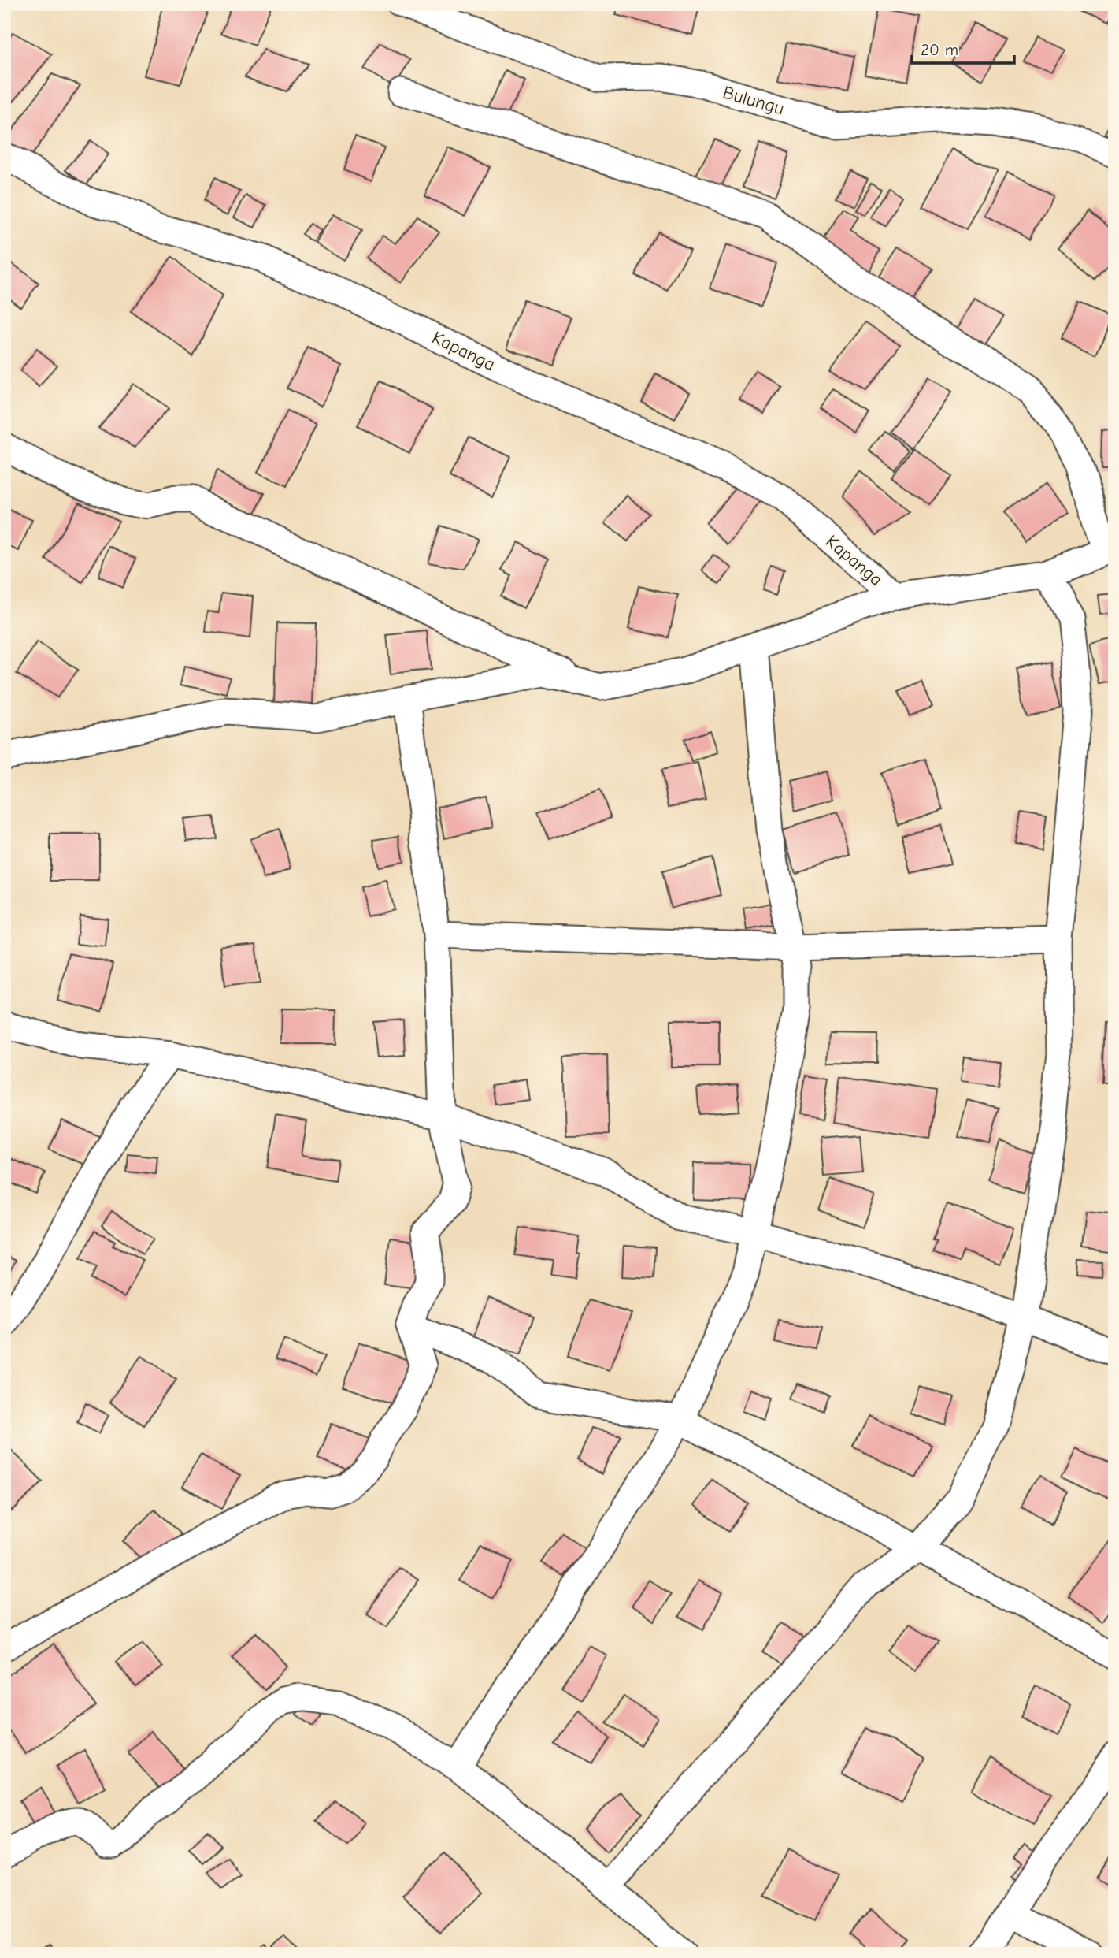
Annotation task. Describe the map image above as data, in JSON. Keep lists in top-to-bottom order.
{
  "streets": {
    "street": ["Bulungu", "Kapanga"]
  },
  "scale_bar": "20 m"
}
